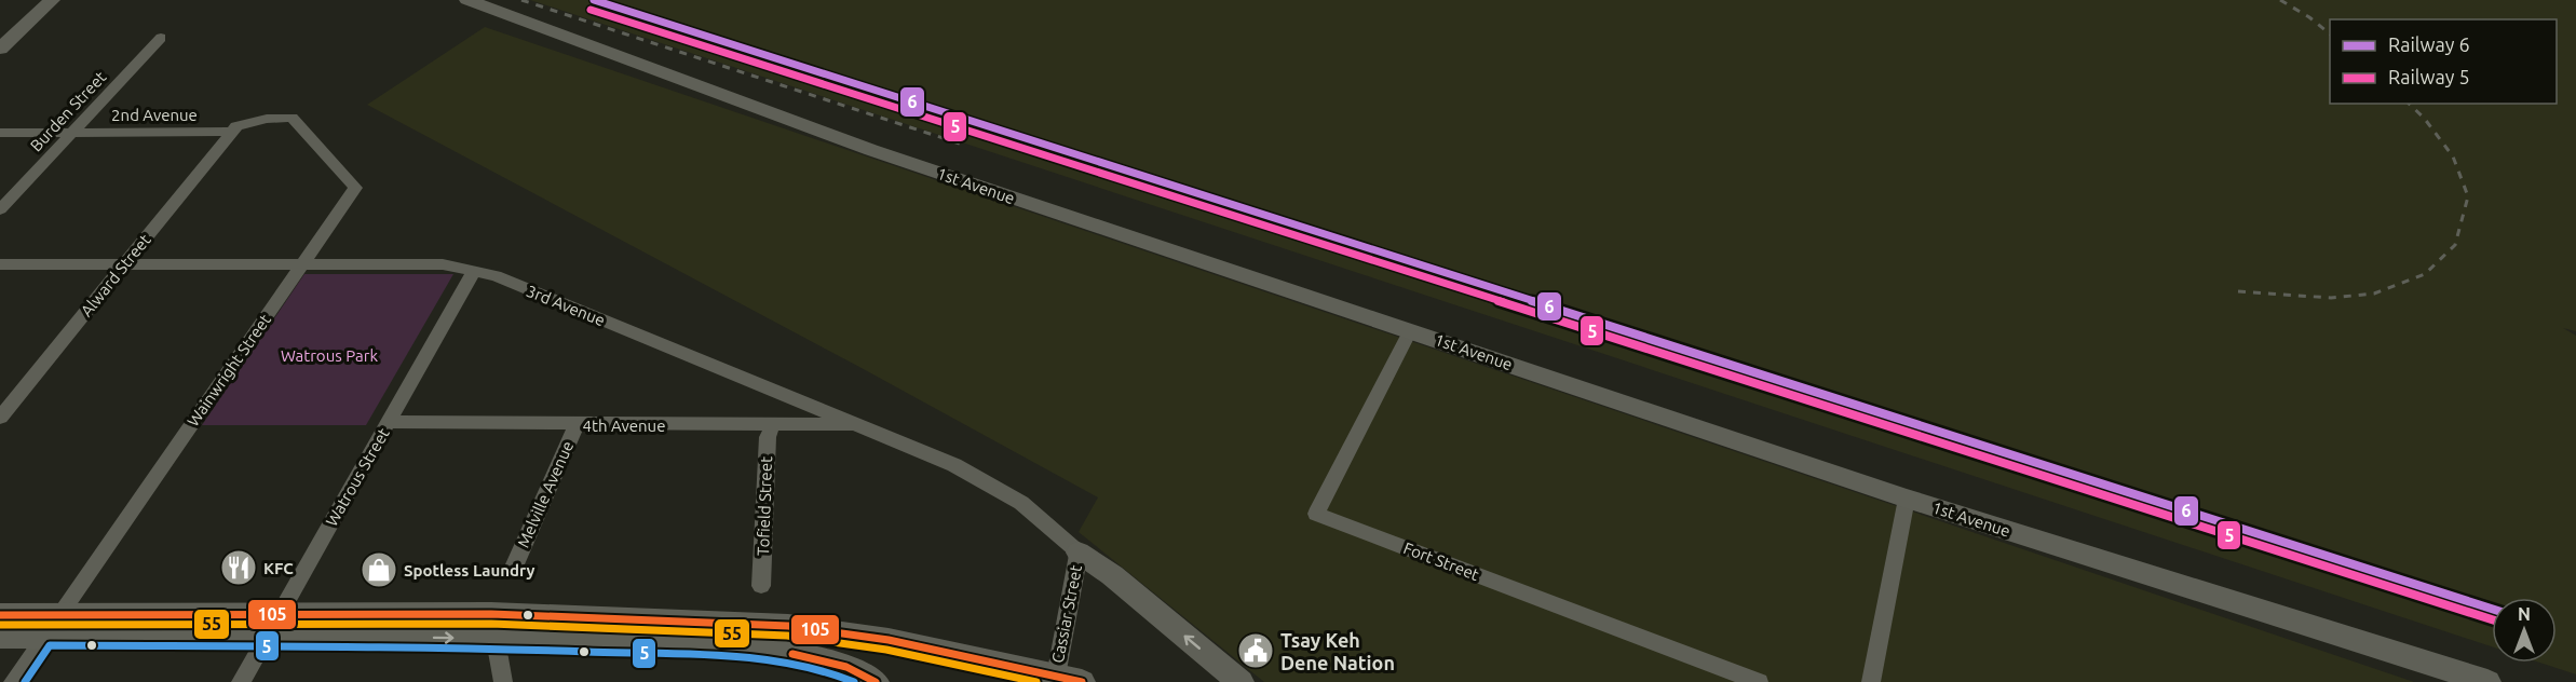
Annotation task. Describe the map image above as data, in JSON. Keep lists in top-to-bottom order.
{
  "streets": {
    "main road": ["1st Avenue"],
    "street": [
      "Burden Street",
      "2nd Avenue",
      "Alward Street",
      "3rd Avenue",
      "Wainwright Street",
      "4th Avenue",
      "Watrous Street",
      "Melville Avenue",
      "Tofield Street",
      "Fort Street",
      "Cassiar Street"
    ]
  },
  "crossings": [
    ["Burden Street", "2nd Avenue"],
    ["2nd Avenue", "Alward Street"],
    ["2nd Avenue", "Wainwright Street"],
    ["1st Avenue", "Fort Street"],
    ["Alward Street", "3rd Avenue"],
    ["Alward Street", "Wainwright Street"],
    ["3rd Avenue", "Wainwright Street"],
    ["3rd Avenue", "4th Avenue"],
    ["3rd Avenue", "Watrous Street"],
    ["3rd Avenue", "Cassiar Street"],
    ["4th Avenue", "Watrous Street"],
    ["4th Avenue", "Melville Avenue"],
    ["4th Avenue", "Tofield Street"]
  ],
  "parks": ["Watrous Park"],
  "places": {
    "restaurant": ["KFC"],
    "shop": ["Spotless Laundry"],
    "public building": ["Tsay Keh Dene Nation"]
  },
  "lines": [
    "rail line 6",
    "rail line 5",
    "transit line 105",
    "transit line 55",
    "transit line 5"
  ],
  "legend": ["Railway 6", "Railway 5"],
  "north": "top"
}
